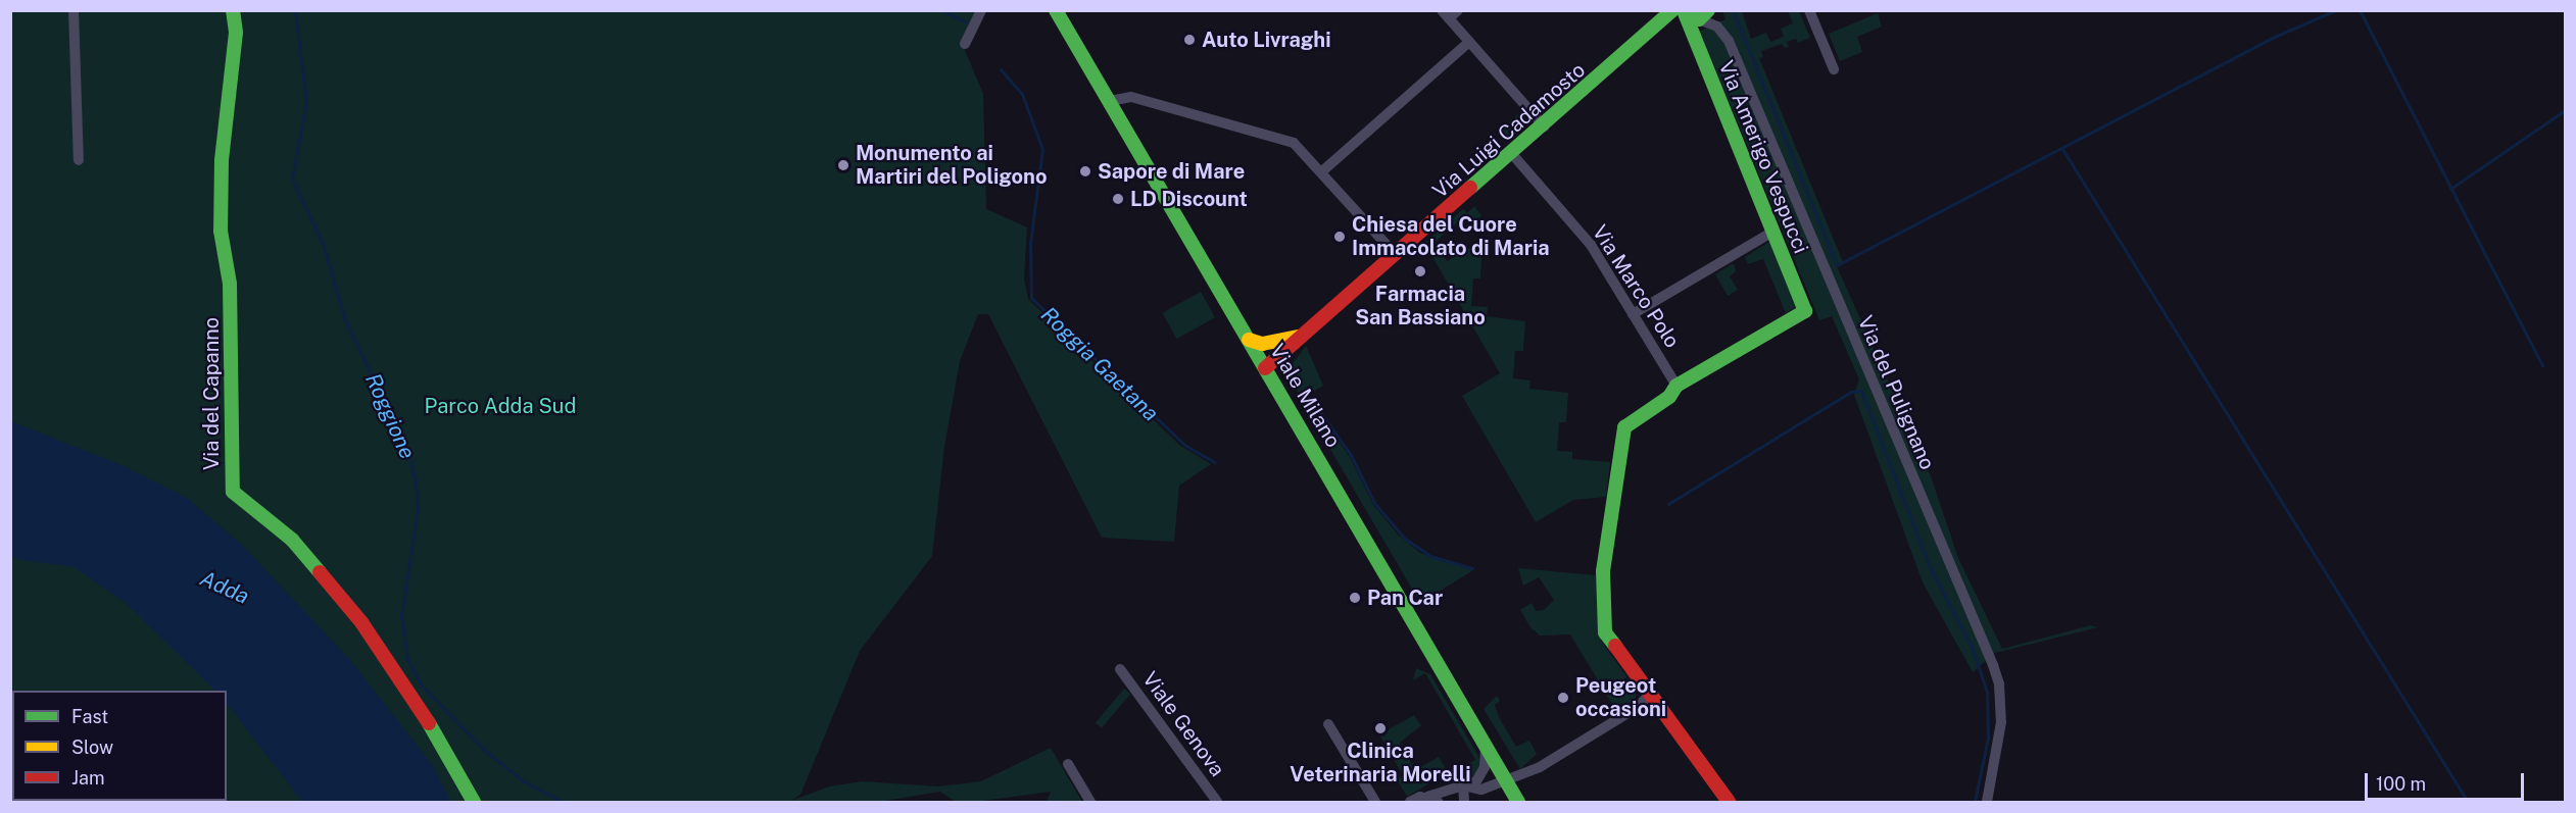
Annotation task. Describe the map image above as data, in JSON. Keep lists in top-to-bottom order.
{
  "streets": {
    "street": [
      "Via Luigi Cadamosto",
      "Via Amerigo Vespucci",
      "Via Marco Polo",
      "Via del Pulignano",
      "Via del Capanno",
      "Viale Milano",
      "Viale Genova"
    ]
  },
  "crossings": [
    ["Via Luigi Cadamosto", "Via Amerigo Vespucci"],
    ["Via Luigi Cadamosto", "Via Marco Polo"],
    ["Via Luigi Cadamosto", "Via del Pulignano"],
    ["Via Luigi Cadamosto", "Viale Milano"],
    ["Via Amerigo Vespucci", "Via Marco Polo"],
    ["Via Amerigo Vespucci", "Via del Pulignano"]
  ],
  "water": ["Roggia Gaetana", "Roggione", "Adda"],
  "parks": ["Parco Adda Sud"],
  "places": [
    "Auto Livraghi",
    "Monumento ai Martiri del Poligono",
    "Sapore di Mare",
    "LD Discount",
    "Chiesa del Cuore Immacolato di Maria",
    "Farmacia San Bassiano",
    "Pan Car",
    "Peugeot occasioni",
    "Clinica Veterinaria Morelli"
  ],
  "legend": ["Fast", "Slow", "Jam"],
  "scale_bar": "100 m"
}
